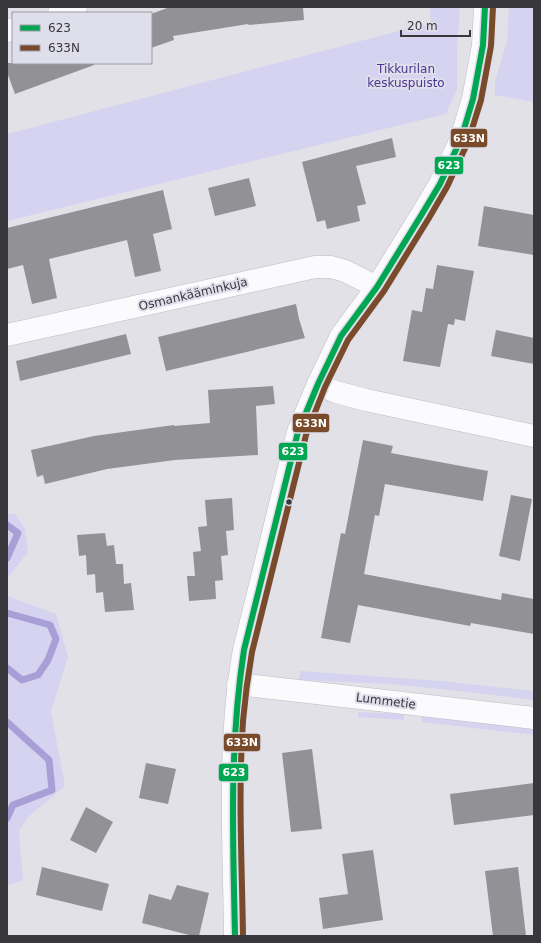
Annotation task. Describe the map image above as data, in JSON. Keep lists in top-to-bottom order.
{
  "streets": {
    "street": ["Osmankääminkuja", "Lummetie"]
  },
  "parks": ["Tikkurilan keskuspuisto"],
  "lines": ["transit line 623", "transit line 633N"],
  "legend": ["623", "633N"],
  "scale_bar": "20 m"
}
